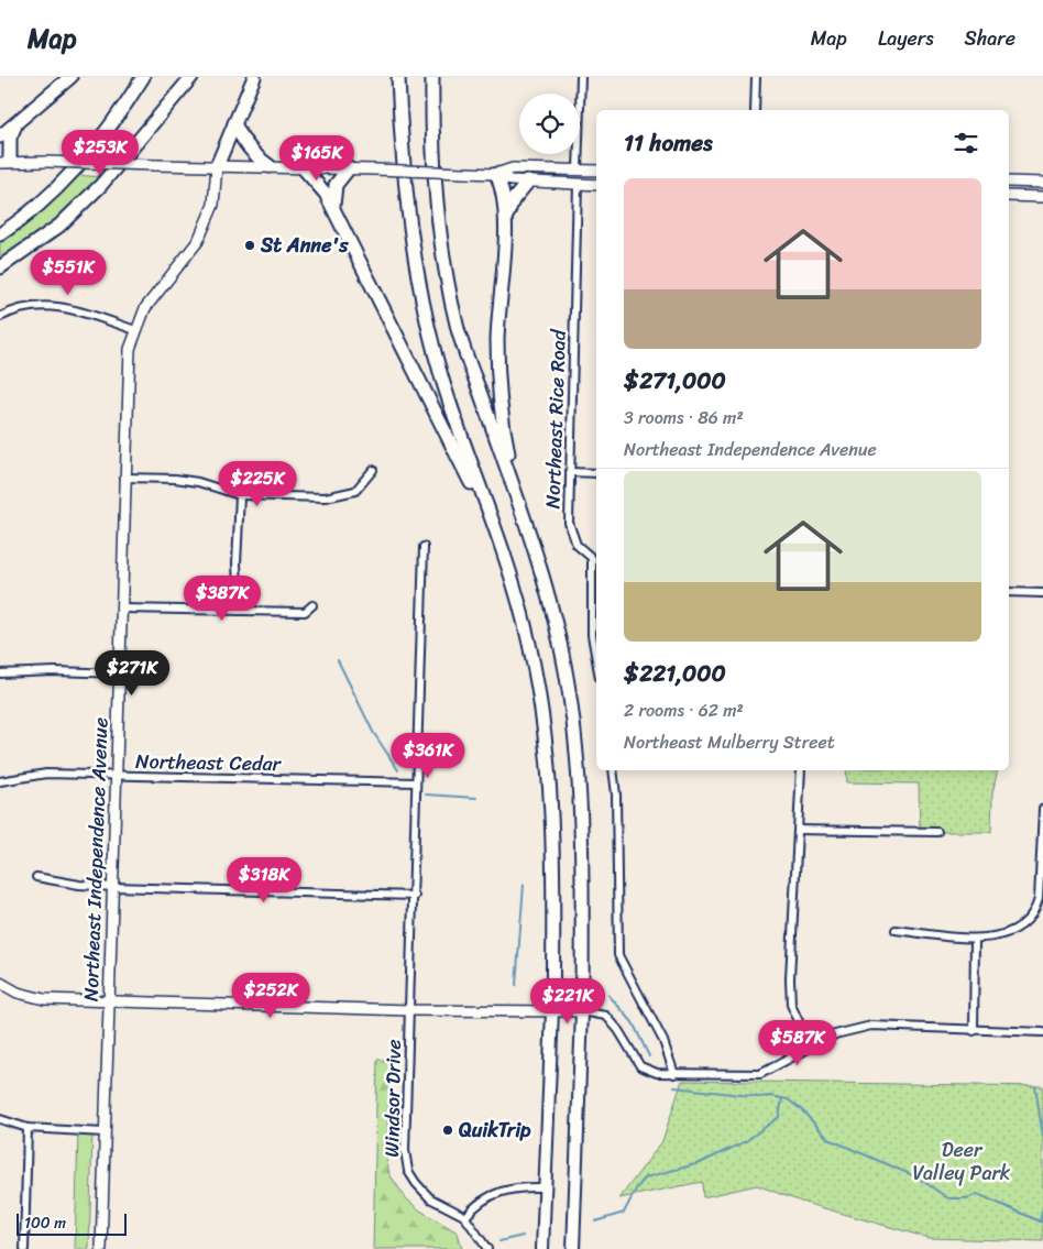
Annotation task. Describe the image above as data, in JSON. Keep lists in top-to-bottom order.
{
  "streets": {
    "street": [
      "Northeast Rice Road",
      "Northeast Cedar",
      "Northeast Independence Avenue",
      "Windsor Drive"
    ]
  },
  "crossings": [
    ["Northeast Cedar", "Northeast Independence Avenue"],
    ["Northeast Cedar", "Windsor Drive"]
  ],
  "parks": ["Deer Valley Park"],
  "places": ["St Anne's", "QuikTrip"],
  "scale_bar": "100 m",
  "page": {
    "header": "Map",
    "nav": ["Map", "Layers", "Share"],
    "heading": "11 homes",
    "price": [
      "$253K",
      "$165K",
      "$551K",
      "$225K",
      "$387K",
      "$271K",
      "$361K",
      "$318K",
      "$252K",
      "$221K",
      "$587K"
    ],
    "list": [
      {
        "name": "$271,000",
        "note": "3 rooms · 86 m² · Northeast Independence Avenue"
      },
      {
        "name": "$221,000",
        "note": "2 rooms · 62 m² · Northeast Mulberry Street"
      }
    ],
    "scale": "100 m"
  }
}
